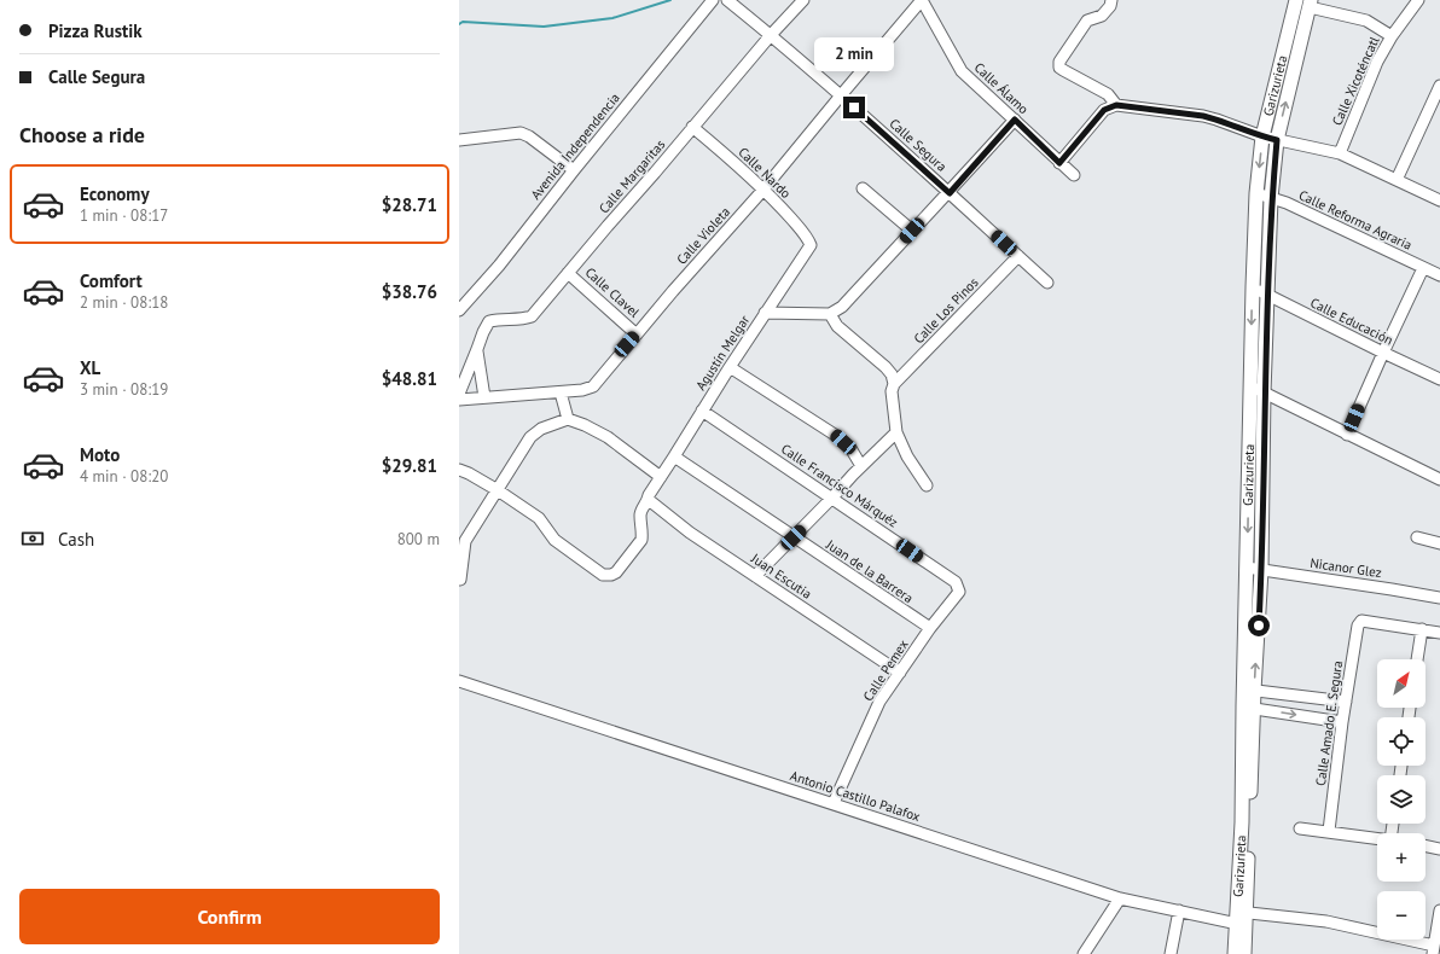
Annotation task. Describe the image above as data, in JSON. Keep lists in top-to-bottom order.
{
  "streets": {
    "main road": ["Garizurieta"],
    "street": [
      "Calle Xicoténcatl",
      "Calle Álamo",
      "Calle Segura",
      "Avenida Independencia",
      "Calle Nardo",
      "Calle Margaritas",
      "Calle Reforma Agraria",
      "Calle Violeta",
      "Calle Clavel",
      "Calle Los Pinos",
      "Calle Educación",
      "Agustín Melgar",
      "Calle Francisco Márquéz",
      "Nicanor Glez",
      "Juan de la Barrera",
      "Juan Escutia",
      "Calle Pemex",
      "Calle Amado E. Segura",
      "Antonio Castillo Palafox"
    ]
  },
  "crossings": [
    ["Garizurieta", "Calle Reforma Agraria"],
    ["Garizurieta", "Calle Educación"],
    ["Garizurieta", "Nicanor Glez"],
    ["Garizurieta", "Antonio Castillo Palafox"],
    ["Calle Álamo", "Calle Violeta"],
    ["Calle Segura", "Calle Margaritas"],
    ["Calle Segura", "Calle Violeta"],
    ["Calle Segura", "Calle Los Pinos"],
    ["Calle Nardo", "Calle Margaritas"],
    ["Calle Nardo", "Calle Violeta"],
    ["Calle Nardo", "Agustín Melgar"],
    ["Calle Margaritas", "Calle Clavel"],
    ["Calle Violeta", "Calle Clavel"],
    ["Agustín Melgar", "Calle Francisco Márquéz"],
    ["Agustín Melgar", "Juan de la Barrera"],
    ["Agustín Melgar", "Juan Escutia"],
    ["Calle Francisco Márquéz", "Calle Pemex"],
    ["Juan de la Barrera", "Calle Pemex"],
    ["Juan Escutia", "Calle Pemex"],
    ["Calle Pemex", "Antonio Castillo Palafox"]
  ],
  "north": "top right",
  "page": {
    "banner": ["Pizza Rustik", "Calle Segura"],
    "bubble": "2 min",
    "heading": "Choose a ride",
    "list": [
      {
        "name": "Economy",
        "note": "1 min · 08:17",
        "value": "$28.71"
      },
      {
        "name": "Comfort",
        "note": "2 min · 08:18",
        "value": "$38.76"
      },
      {
        "name": "XL",
        "note": "3 min · 08:19",
        "value": "$48.81"
      },
      {
        "name": "Moto",
        "note": "4 min · 08:20",
        "value": "$29.81"
      }
    ],
    "pay": ["Cash", "800 m"],
    "map_buttons": ["+", "−"],
    "buttons": "Confirm"
  }
}
